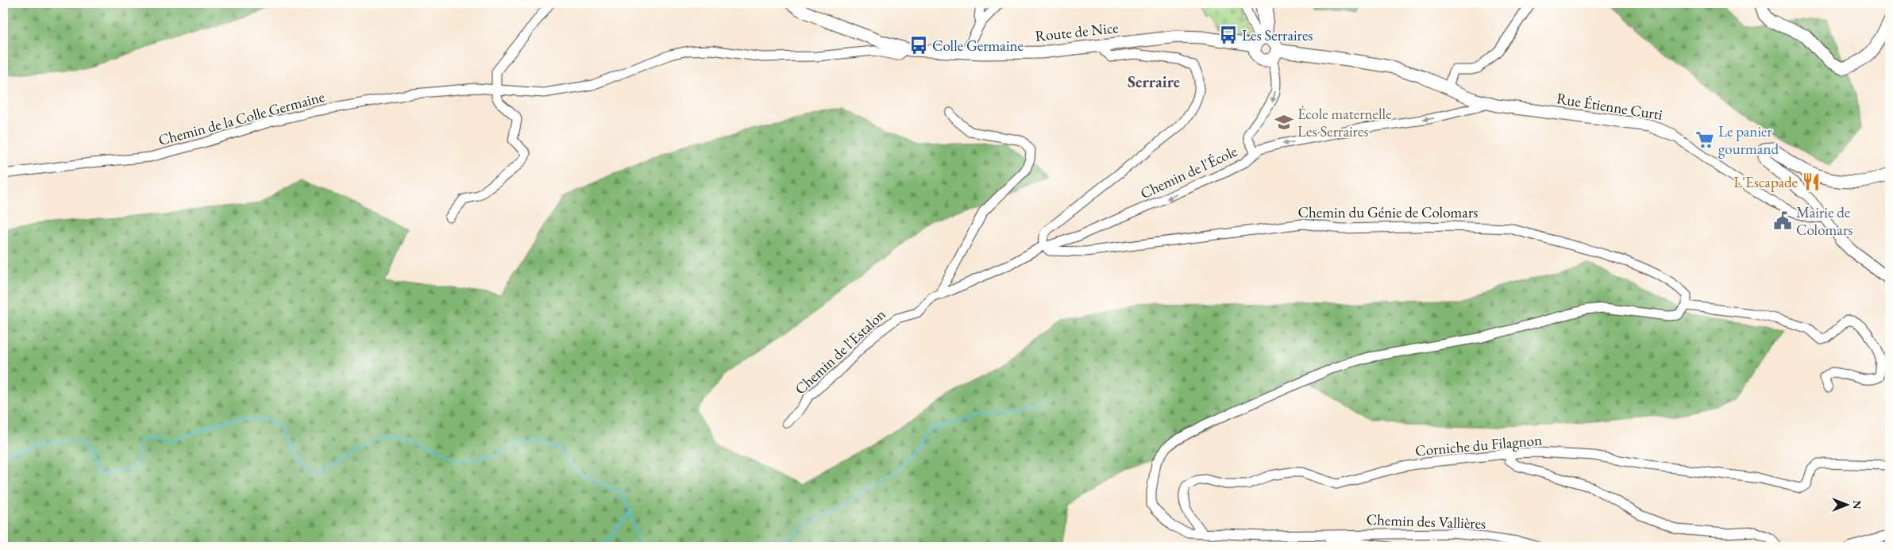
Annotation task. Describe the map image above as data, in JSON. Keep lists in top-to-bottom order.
{
  "streets": {
    "main road": ["Route de Nice", "Rue Étienne Curti"],
    "street": [
      "Chemin de la Colle Germaine",
      "Chemin de l'École",
      "Chemin du Génie de Colomars",
      "Chemin de l'Estalon",
      "Corniche du Filagnon",
      "Chemin des Vallières"
    ]
  },
  "crossings": [
    ["Route de Nice", "Rue Étienne Curti"],
    ["Route de Nice", "Chemin de la Colle Germaine"],
    ["Rue Étienne Curti", "Chemin de l'École"],
    ["Chemin de l'École", "Chemin du Génie de Colomars"],
    ["Chemin de l'École", "Chemin de l'Estalon"],
    ["Chemin du Génie de Colomars", "Chemin de l'Estalon"]
  ],
  "one_way": ["Chemin de l'École"],
  "districts": ["Serraire"],
  "places": {
    "bus stop": ["Les Serraires", "Colle Germaine"],
    "school or university": ["École maternelle Les Serraires"],
    "supermarket": ["Le panier gourmand"],
    "restaurant": ["L'Escapade"],
    "public building": ["Mairie de Colomars"]
  },
  "north": "right"
}
